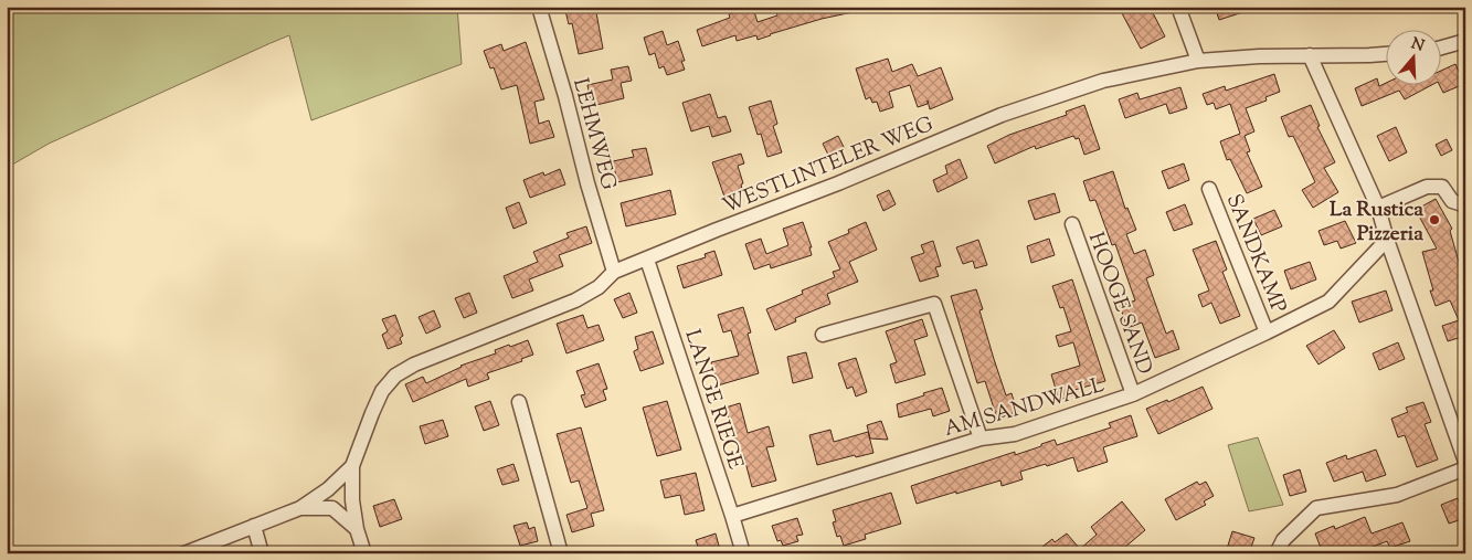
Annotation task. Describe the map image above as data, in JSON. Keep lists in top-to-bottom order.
{
  "streets": {
    "street": [
      "LEHMWEG",
      "WESTLINTELER WEG",
      "SANDKAMP",
      "HOOGE SAND",
      "LANGE RIEGE",
      "AM SANDWALL"
    ]
  },
  "crossings": [
    ["LEHMWEG", "WESTLINTELER WEG"],
    ["WESTLINTELER WEG", "LANGE RIEGE"],
    ["SANDKAMP", "AM SANDWALL"],
    ["HOOGE SAND", "AM SANDWALL"],
    ["LANGE RIEGE", "AM SANDWALL"]
  ],
  "places": ["La Rustica Pizzeria"],
  "north": "top"
}
